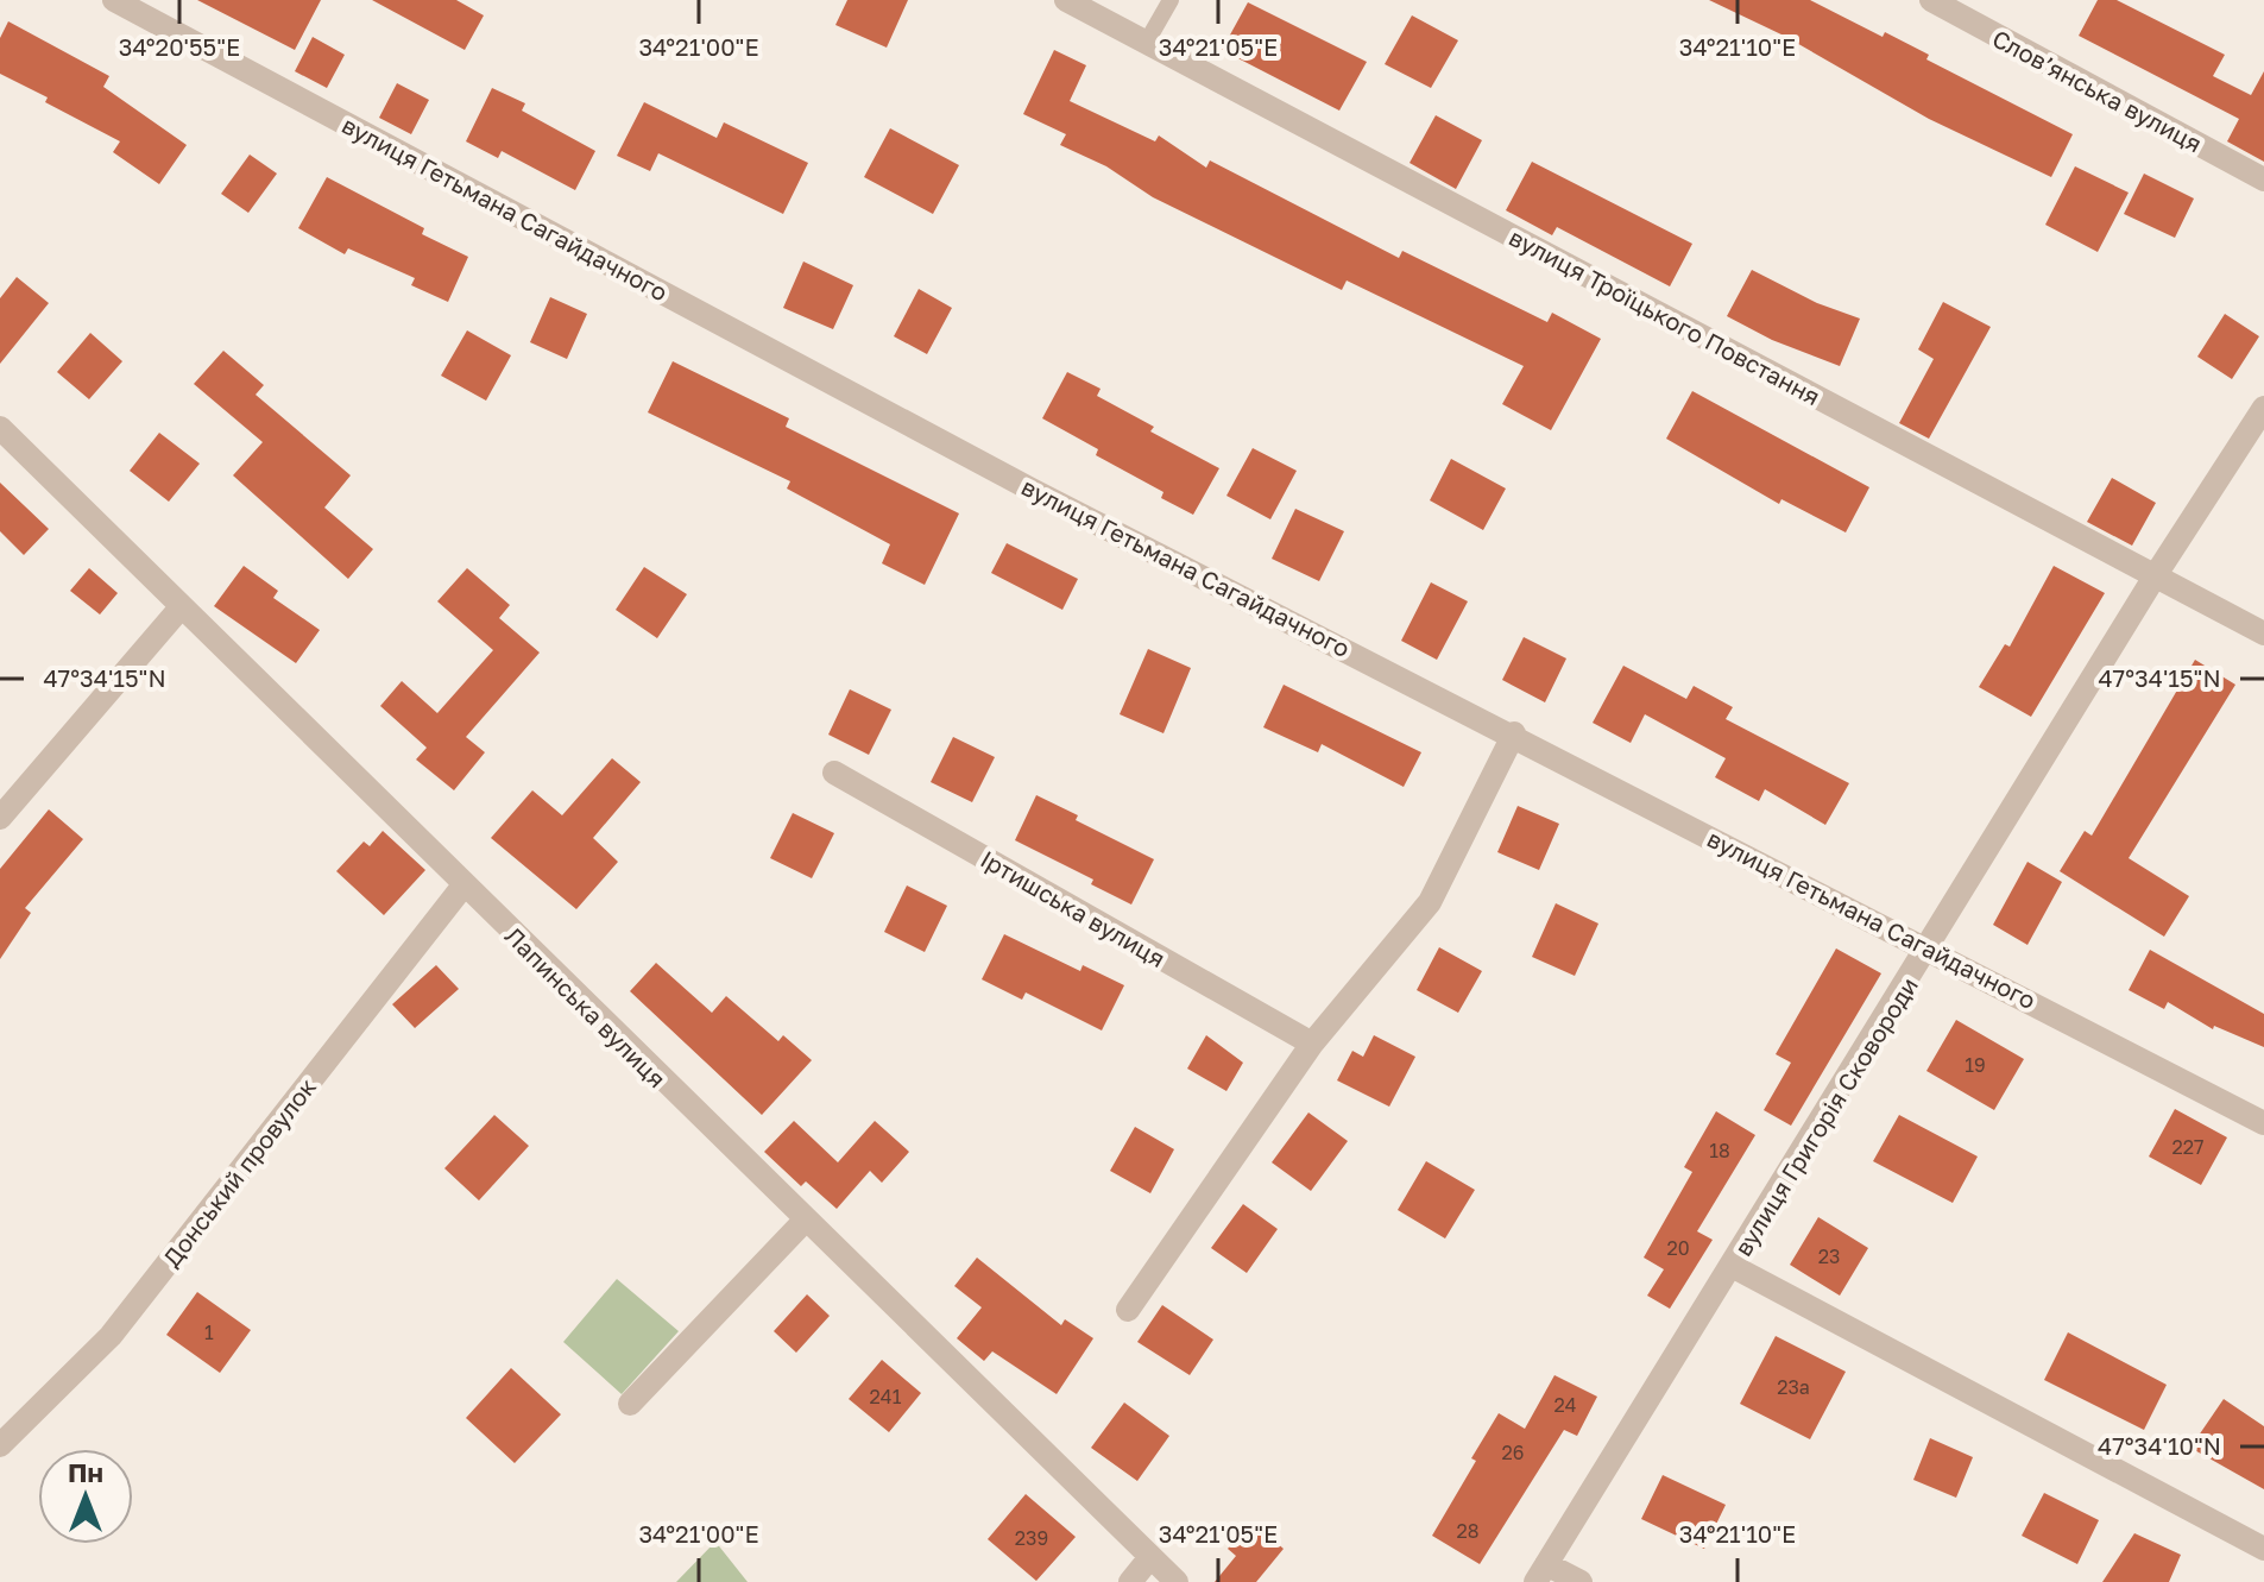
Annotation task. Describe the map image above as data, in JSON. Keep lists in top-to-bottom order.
{
  "streets": {
    "street": [
      "Словʼянська вулиця",
      "вулиця Гетьмана Сагайдачного",
      "вулиця Троїцького Повстання",
      "Іртишська вулиця",
      "Лапинська вулиця",
      "вулиця Григорія Сковороди",
      "Донський провулок"
    ]
  },
  "crossings": [
    ["вулиця Гетьмана Сагайдачного", "вулиця Григорія Сковороди"],
    ["вулиця Троїцького Повстання", "вулиця Григорія Сковороди"],
    ["Лапинська вулиця", "Донський провулок"]
  ],
  "house_numbers": [
    "19",
    "227",
    "18",
    "20",
    "23",
    "1",
    "23а",
    "241",
    "24",
    "26",
    "28",
    "239"
  ],
  "north": "top",
  "coordinates": [
    "34°20'55\"E",
    "34°21'00\"E",
    "34°21'05\"E",
    "34°21'10\"E",
    "47°34'15\"N",
    "47°34'10\"N"
  ]
}
